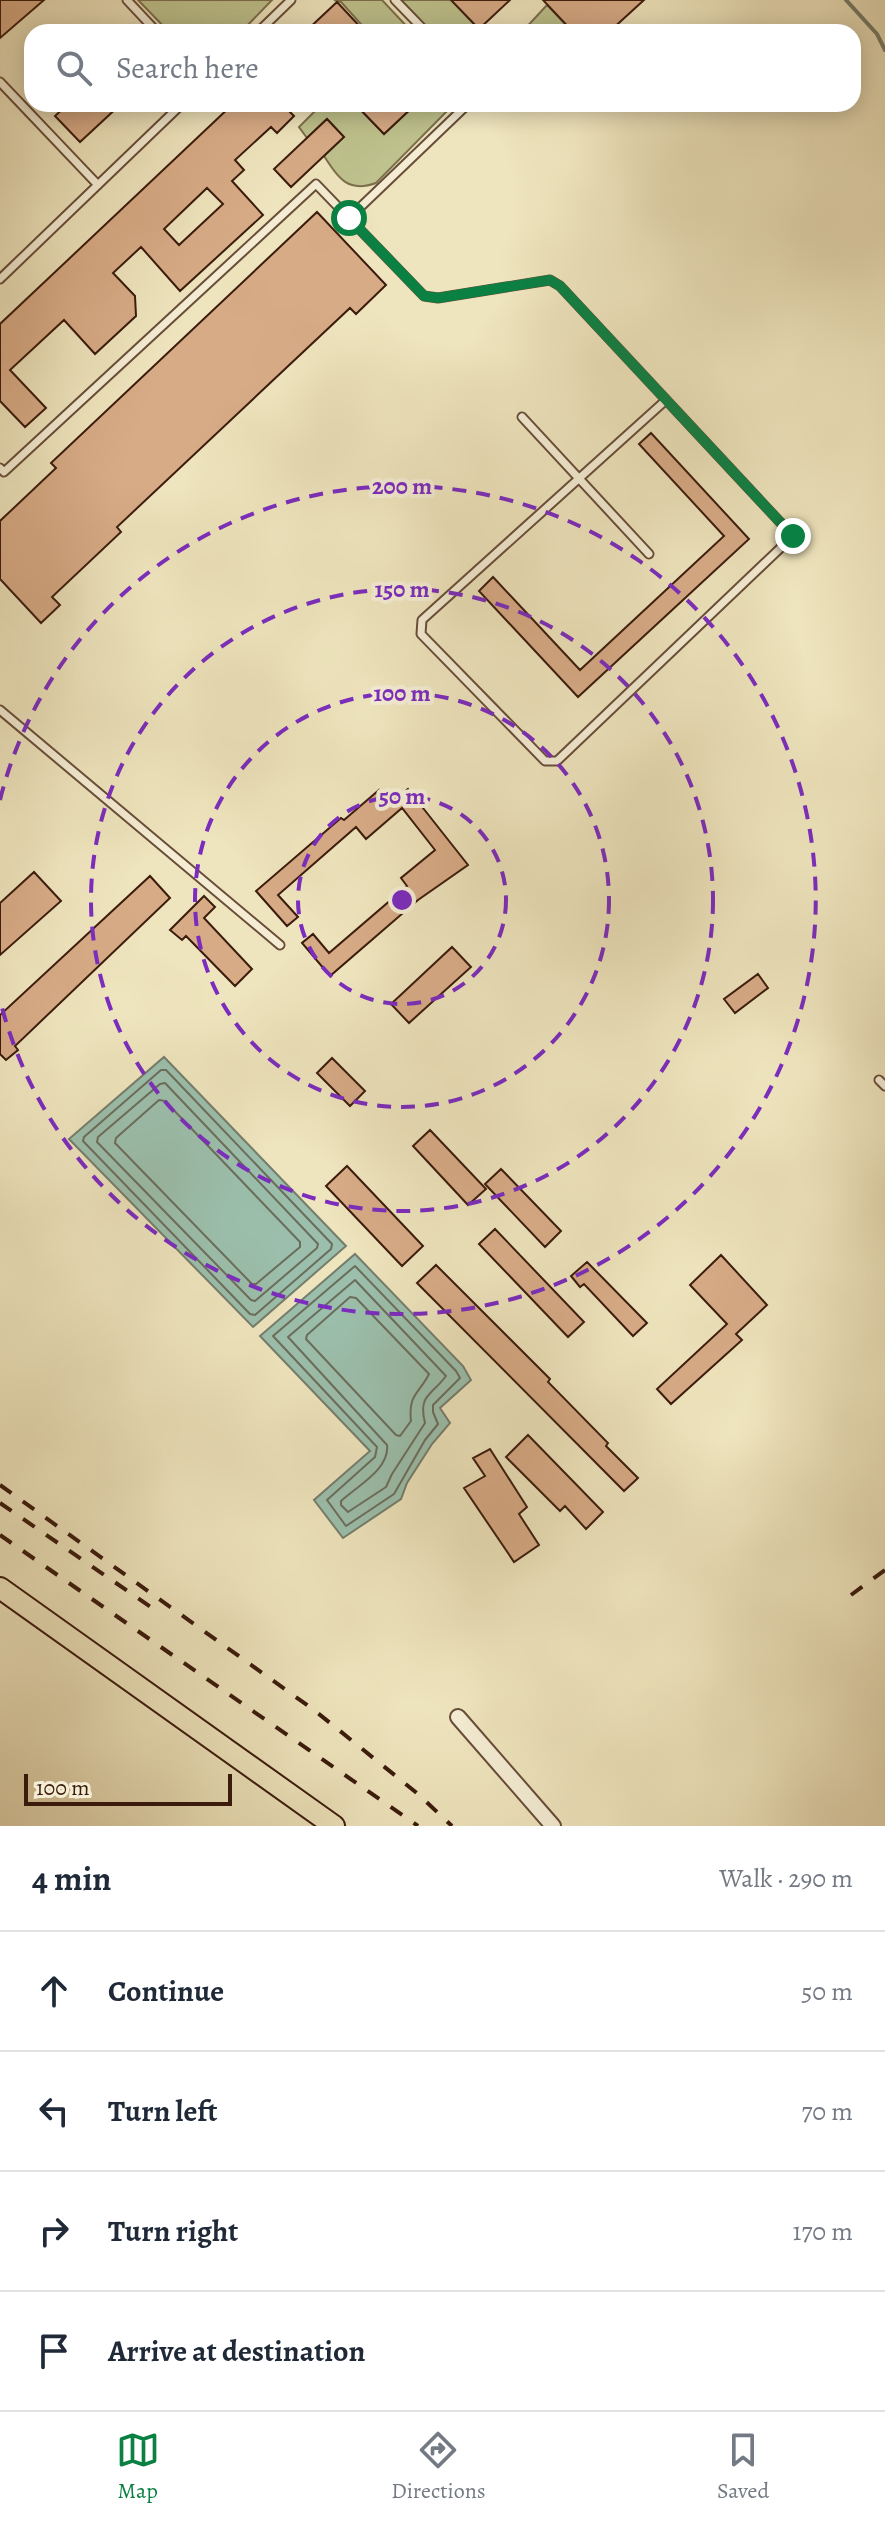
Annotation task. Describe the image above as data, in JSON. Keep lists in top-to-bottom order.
{
  "scale_bar": "100 m",
  "page": {
    "search": "Search here",
    "scale": "100 m",
    "heading": ["4 min", "Walk · 290 m"],
    "list": [
      ["Continue", "50 m"],
      ["Turn left", "70 m"],
      ["Turn right", "170 m"],
      "Arrive at destination"
    ],
    "nav": ["Map", "Directions", "Saved"]
  },
  "rings": [
    "200 m",
    "150 m",
    "100 m",
    "50 m"
  ]
}
